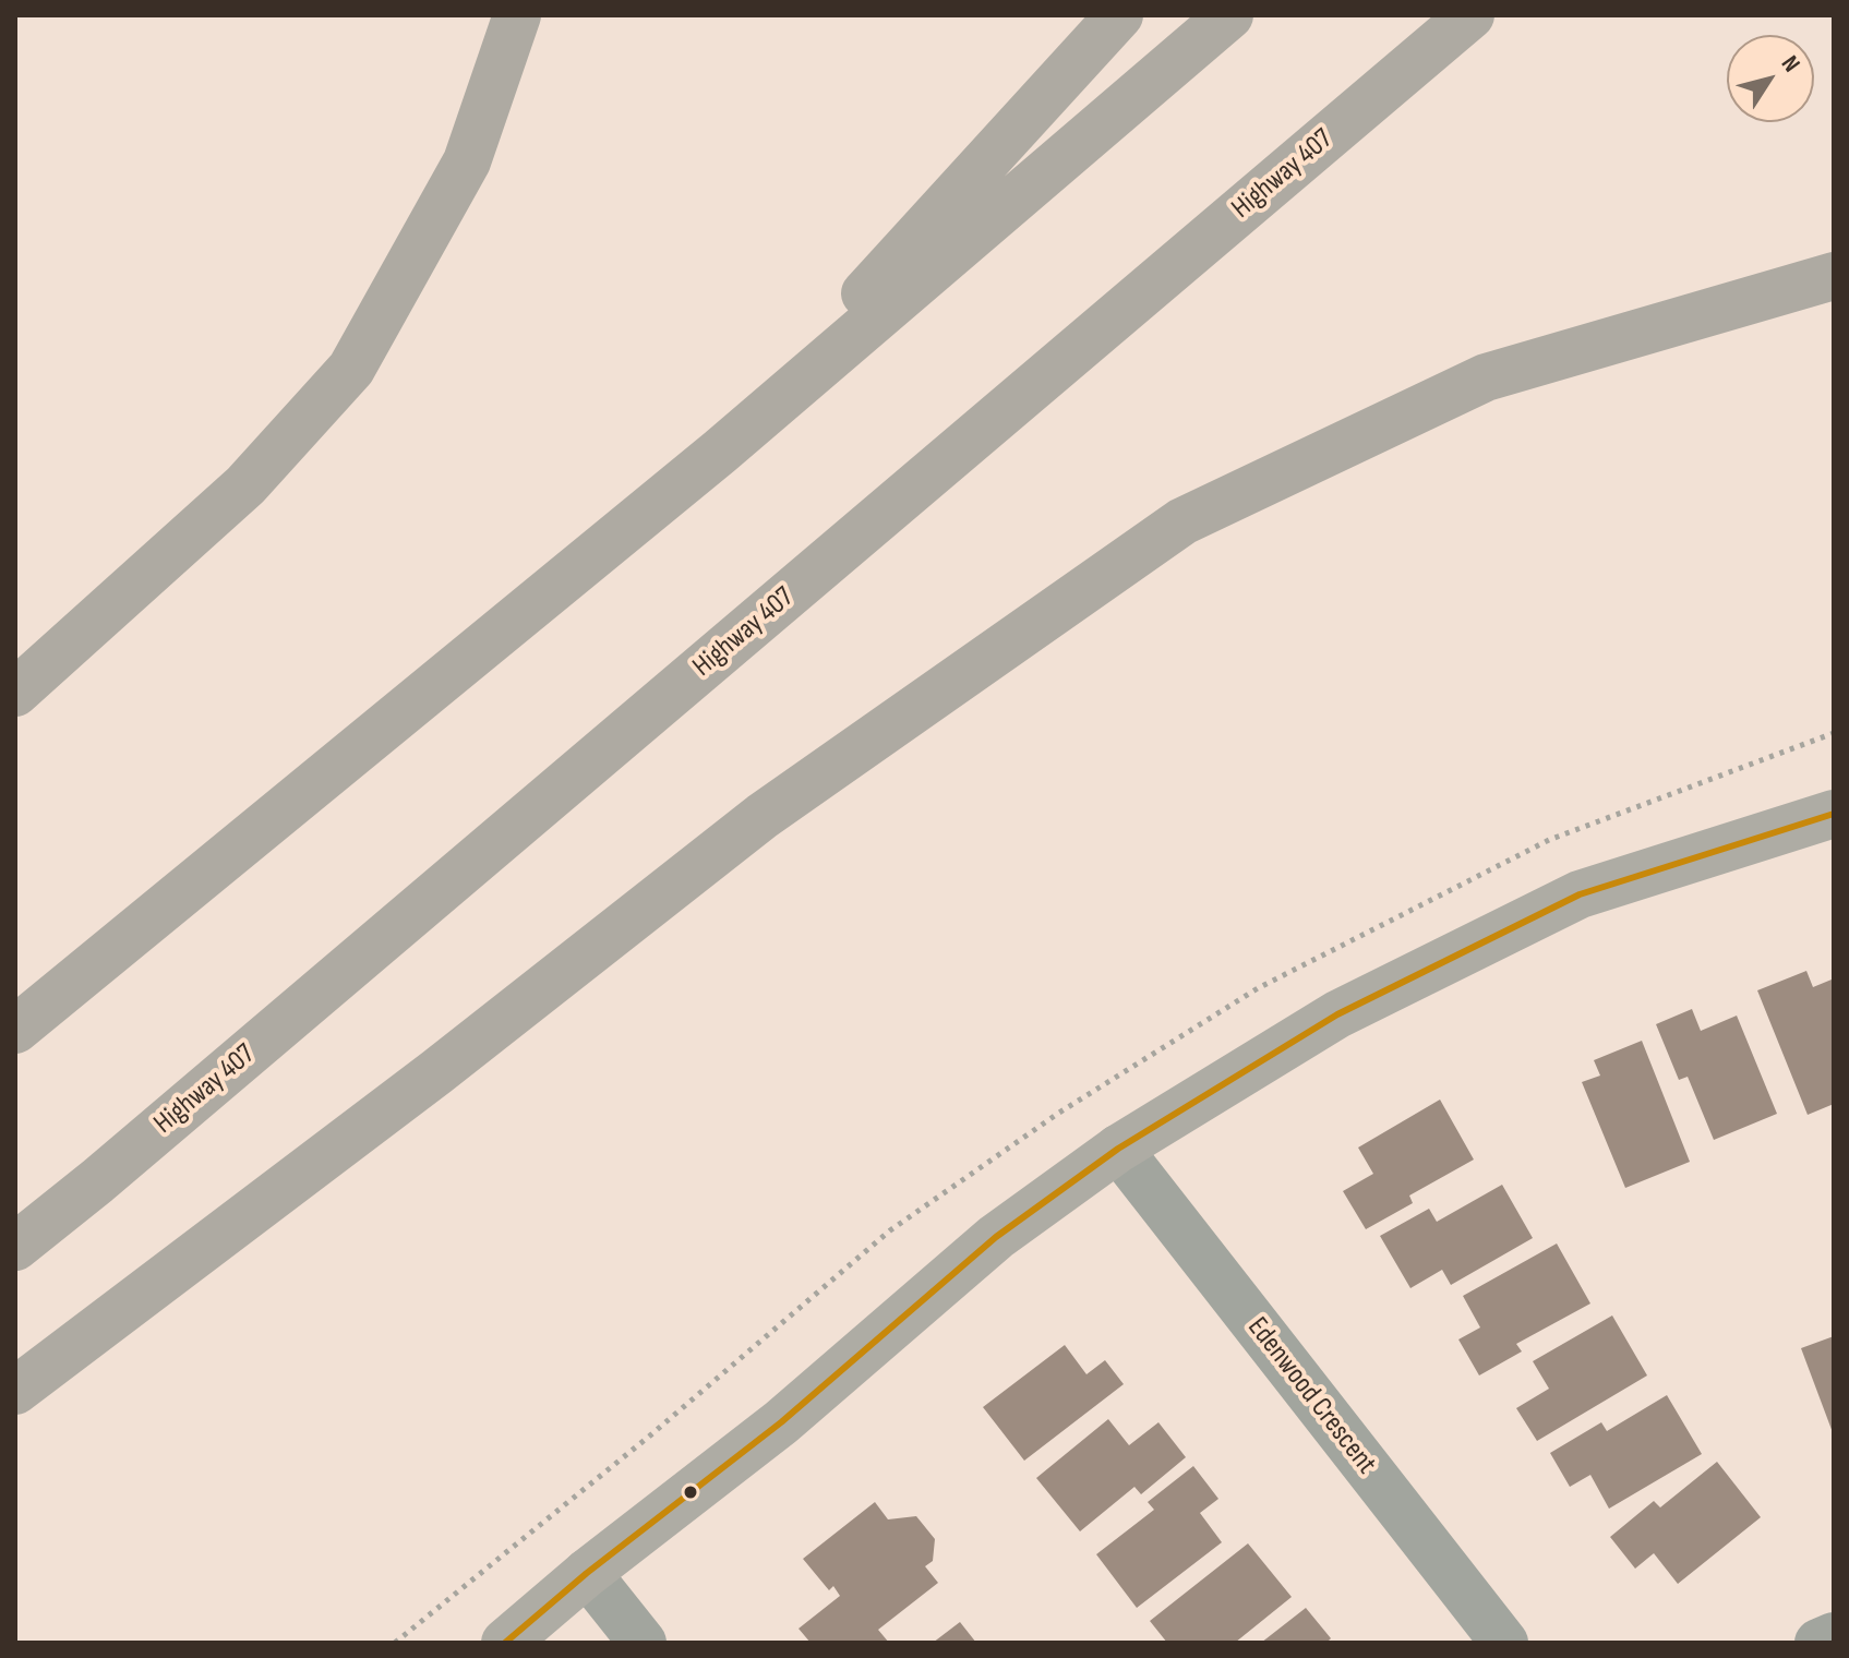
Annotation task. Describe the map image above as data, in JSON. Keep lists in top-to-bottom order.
{
  "streets": {
    "highway": ["Highway 407"],
    "street": ["Edenwood Crescent"]
  },
  "north": "top right"
}
